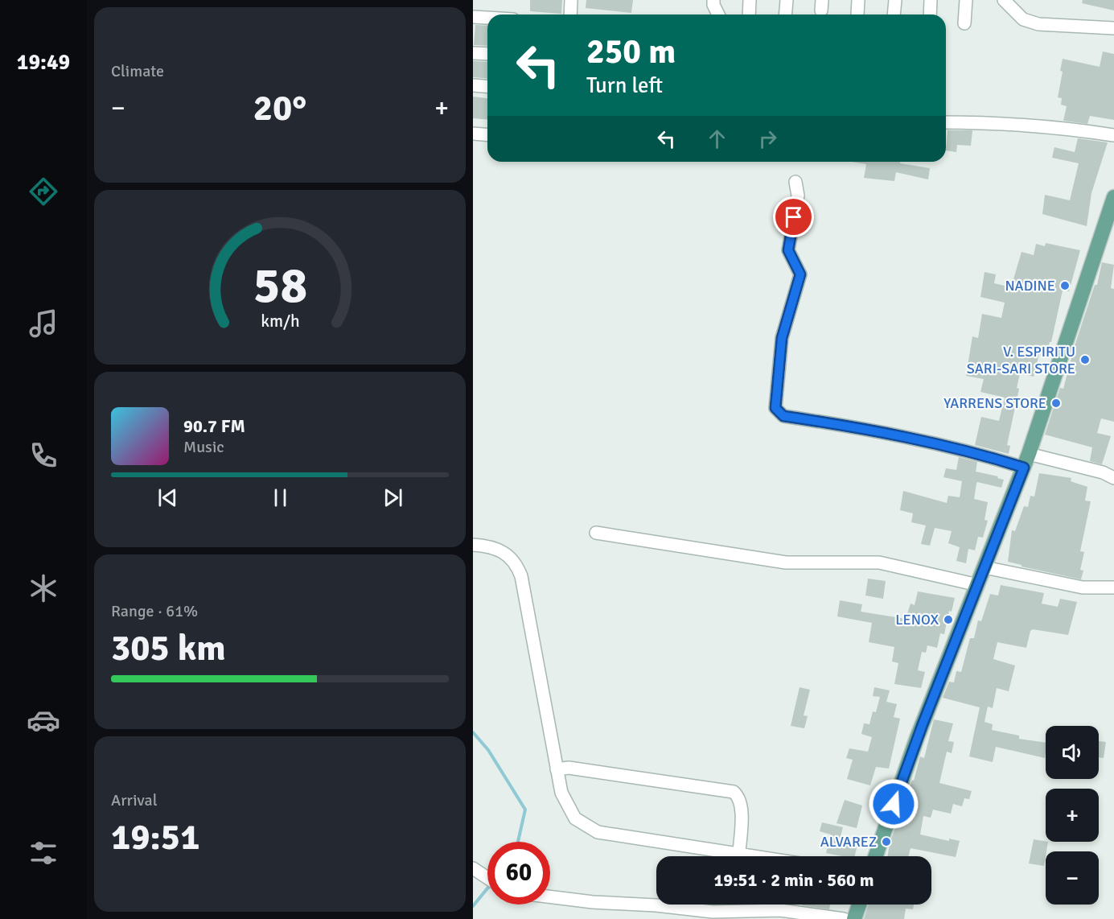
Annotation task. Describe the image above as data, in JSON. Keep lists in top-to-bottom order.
{
  "places": [
    "NADINE",
    "V. ESPIRITU SARI-SARI STORE",
    "YARRENS STORE",
    "LENOX",
    "ALVAREZ"
  ],
  "page": {
    "tabs": "19:49",
    "tile": [
      "Climate",
      ["Range · 61%", "305 km"],
      ["Arrival", "19:51"]
    ],
    "turn": ["250 m", "Turn left"],
    "heat": ["−", "20°", "+"],
    "song": ["90.7 FM", "Music"],
    "map_buttons": ["+", "−"],
    "limit": "60",
    "trip": "19:51 · 2 min · 560 m",
    "gauge": ["58", "km/h"]
  }
}
